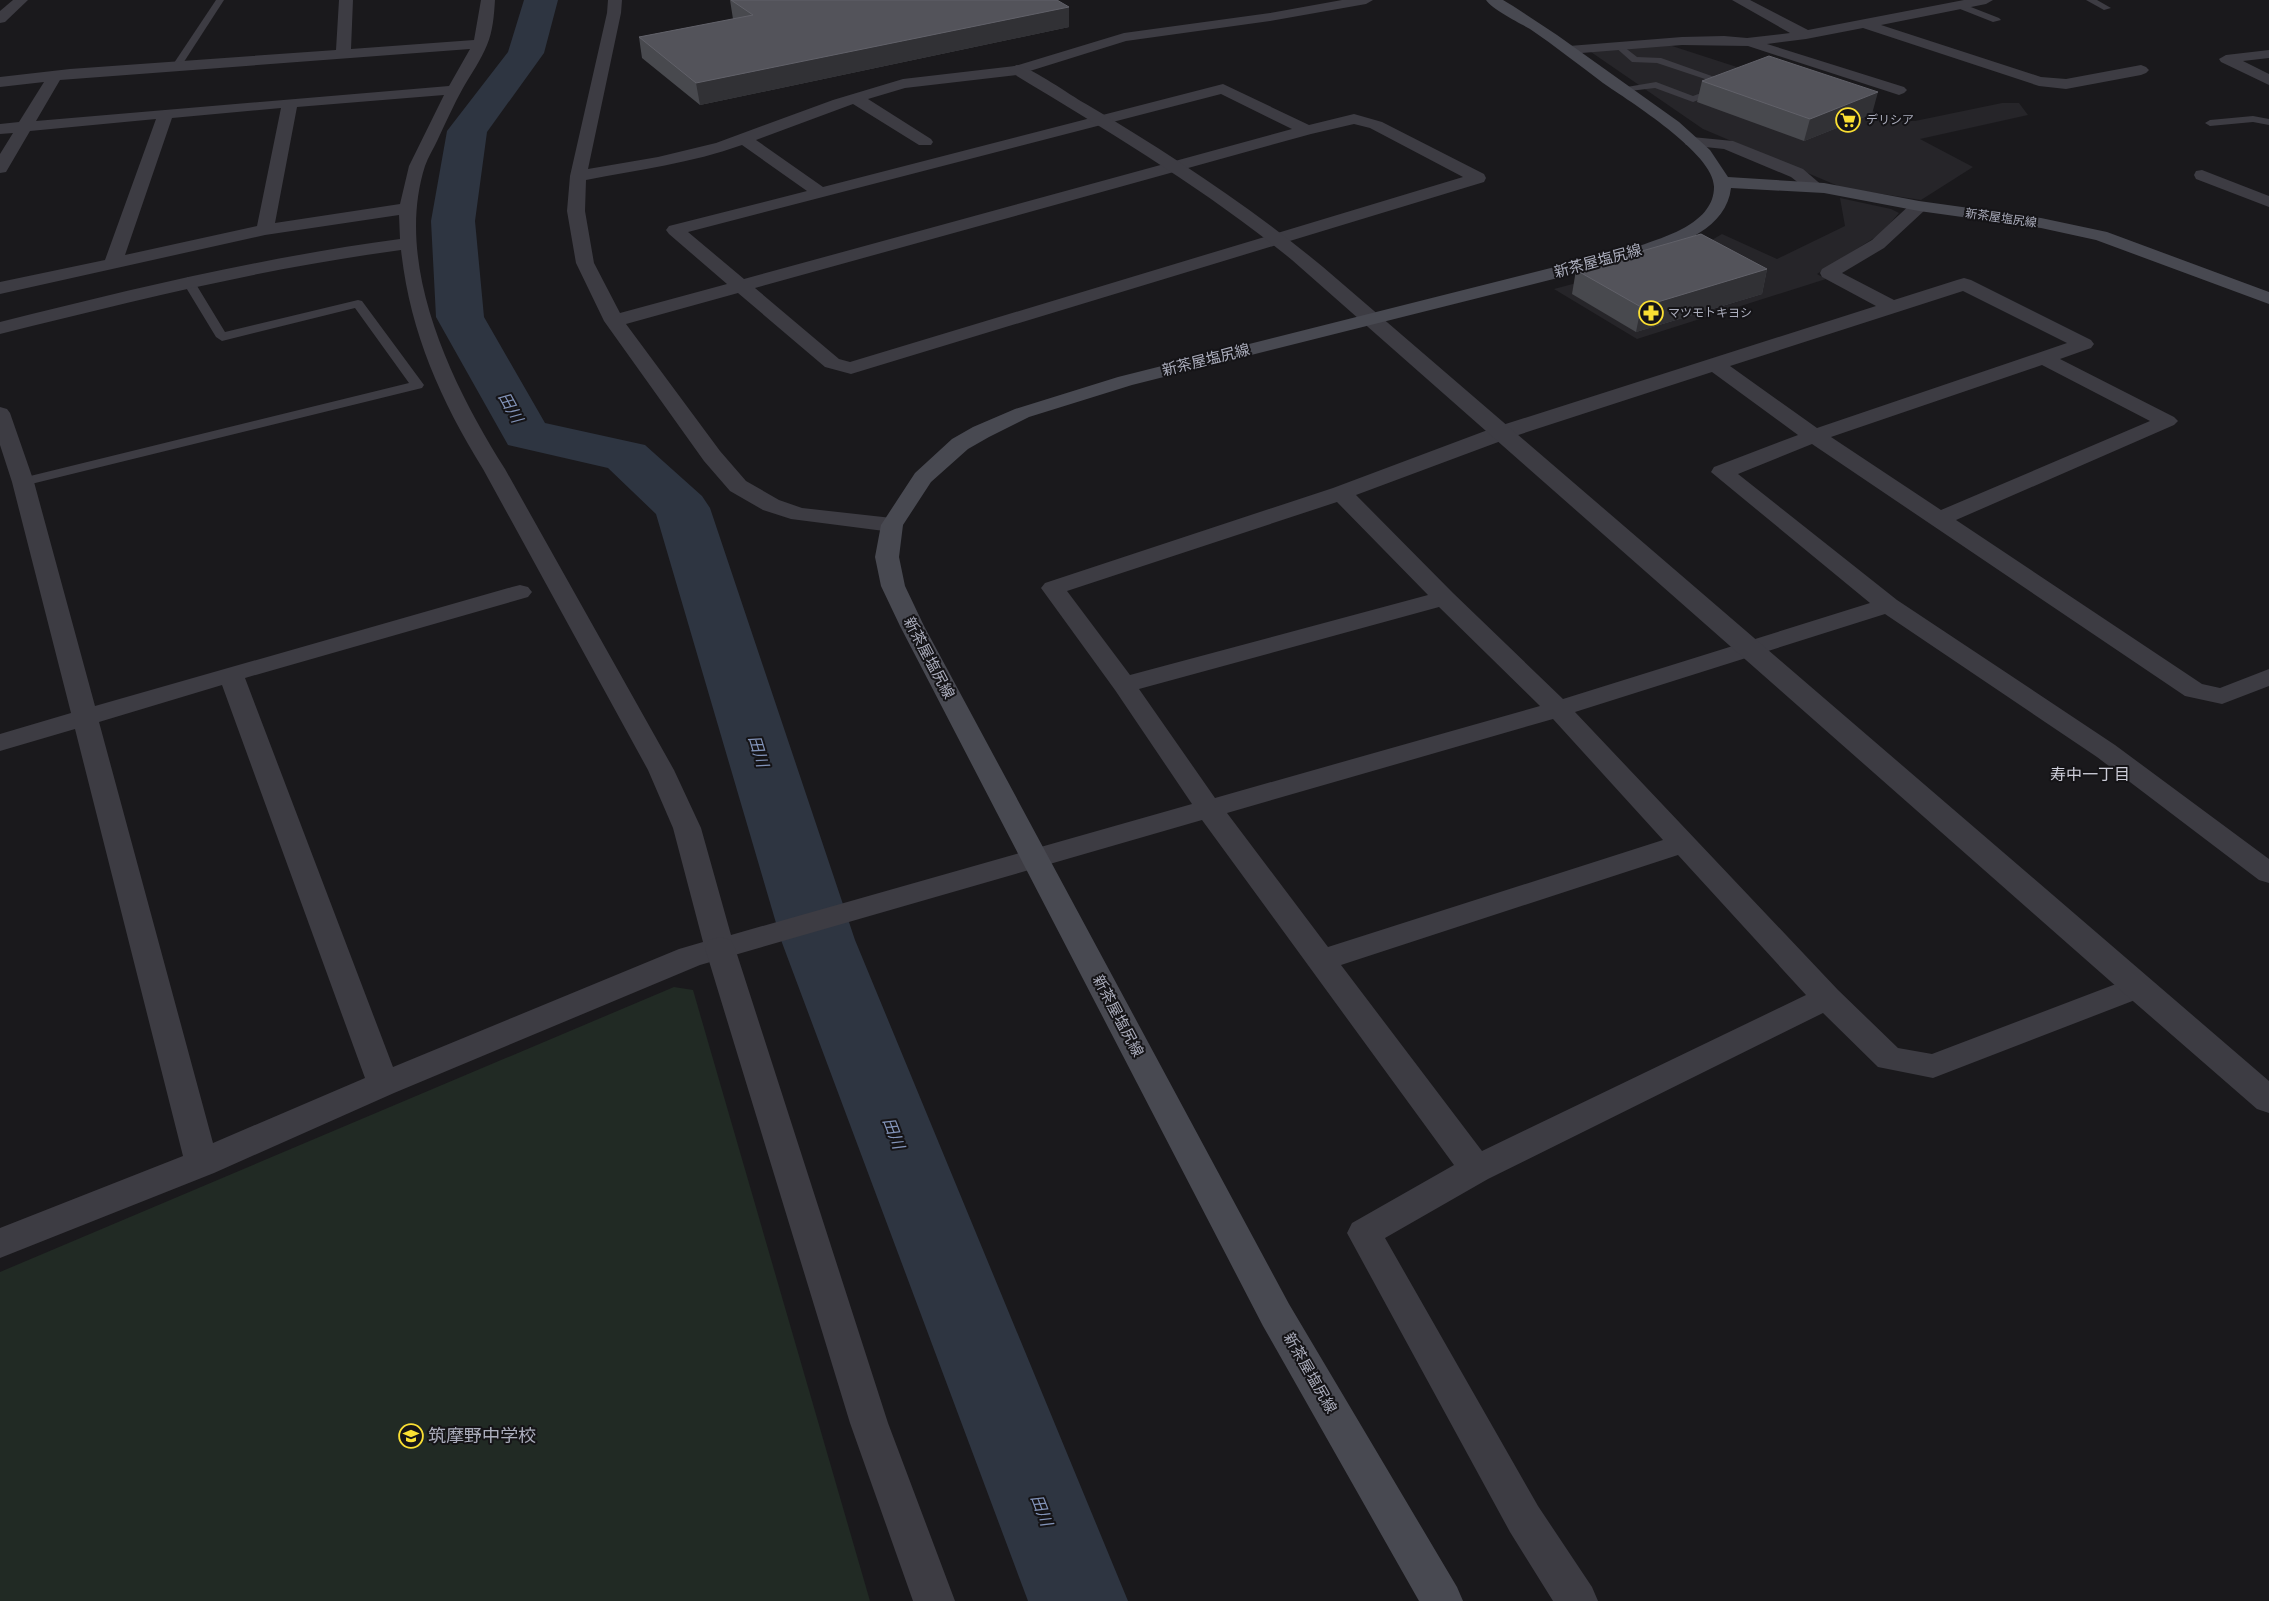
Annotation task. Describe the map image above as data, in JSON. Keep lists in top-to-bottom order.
{
  "streets": {
    "main road": ["新茶屋塩尻線"]
  },
  "districts": ["寿中一丁目"],
  "water": ["田川"],
  "places": {
    "supermarket": ["デリシア"],
    "pharmacy": ["マツモトキヨシ"],
    "school or university": ["筑摩野中学校"]
  }
}
